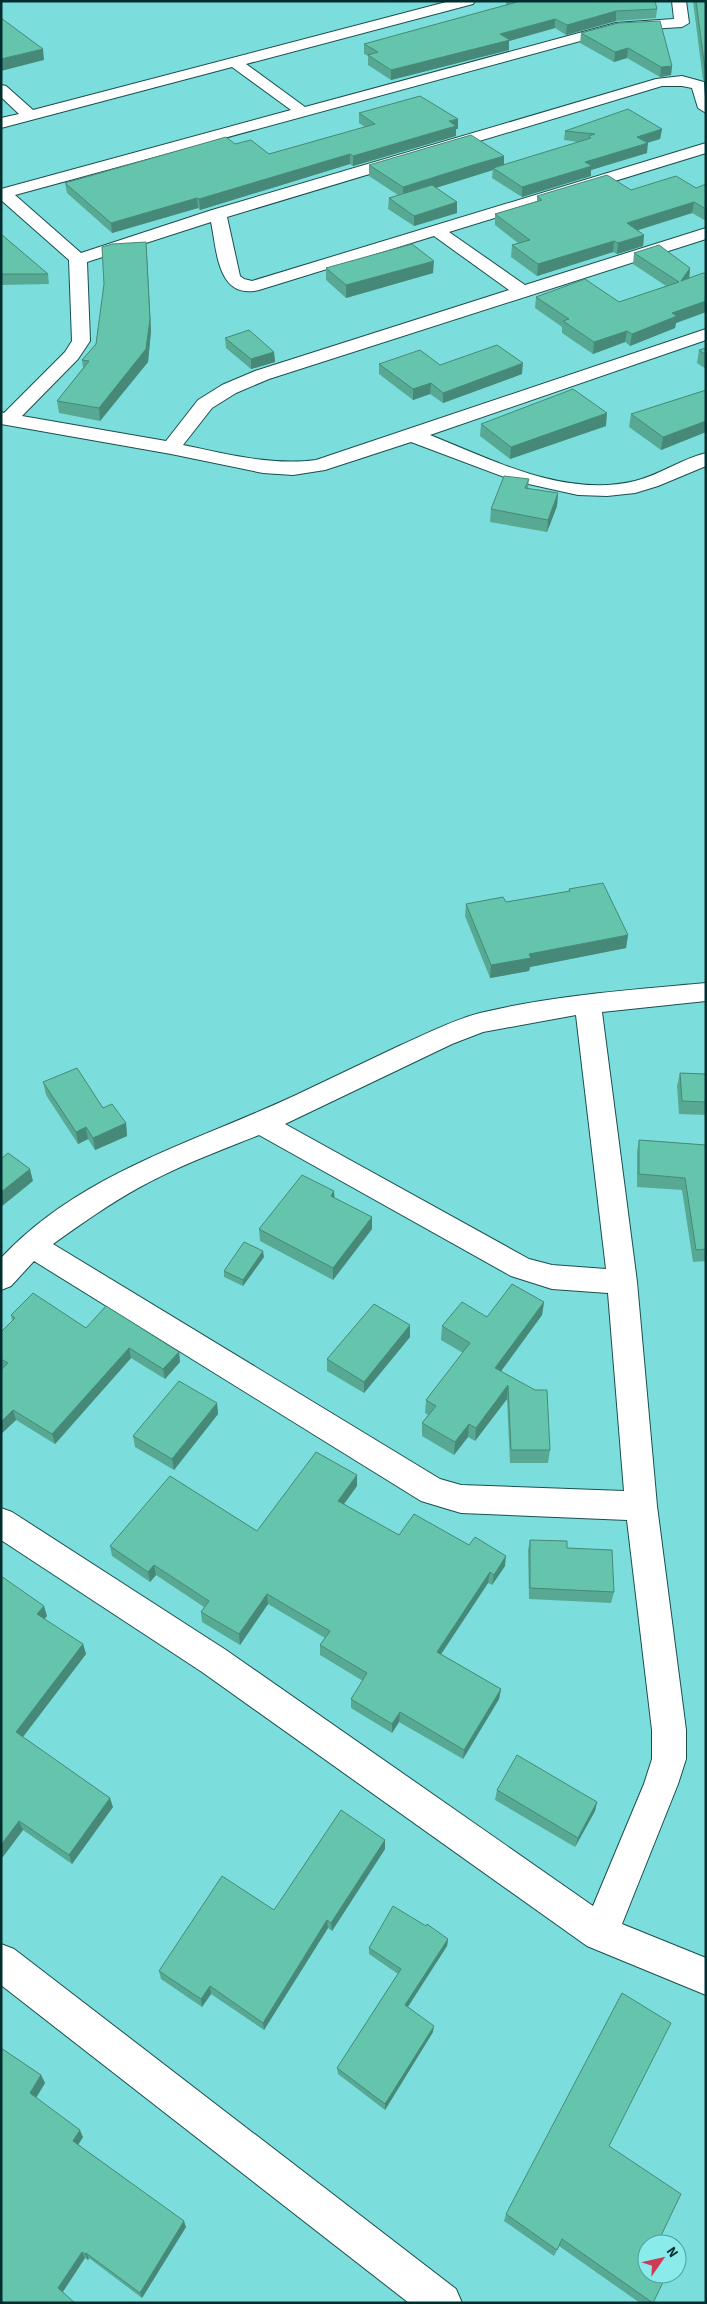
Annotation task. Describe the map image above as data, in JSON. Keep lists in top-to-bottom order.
{
  "north": "top right"
}
